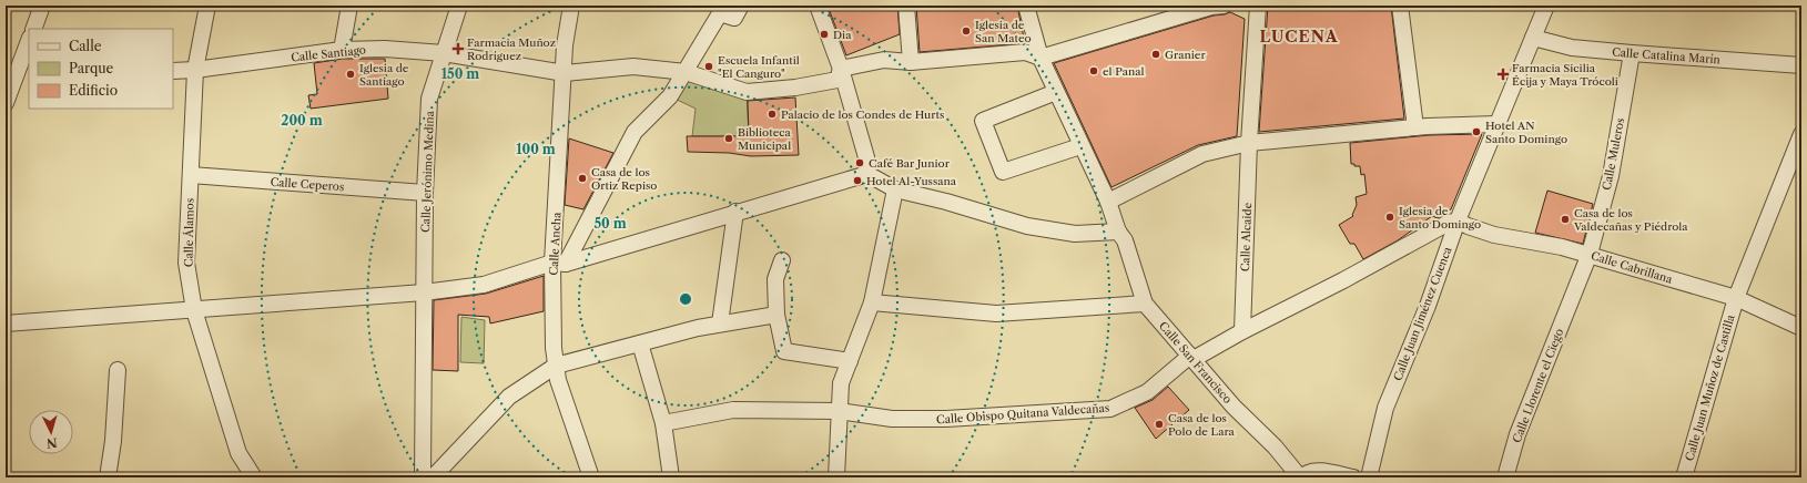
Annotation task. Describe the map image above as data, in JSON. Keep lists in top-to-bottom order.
{
  "streets": {
    "street": [
      "Calle Santiago",
      "Calle Catalina Marín",
      "Calle Muleros",
      "Calle Jerónimo Medina",
      "Calle Ceperos",
      "Calle Álamos",
      "Calle Alcaide",
      "Calle Ancha",
      "Calle Cabrillana",
      "Calle Juan Jiménez Cuenca",
      "Calle San Francisco",
      "Calle Llorente el Ciego",
      "Calle Juan Muñoz de Castilla",
      "Calle Obispo Quitana Valdecañas"
    ]
  },
  "crossings": [
    ["Calle Santiago", "Calle Jerónimo Medina"],
    ["Calle Santiago", "Calle Álamos"],
    ["Calle Santiago", "Calle Ancha"],
    ["Calle Catalina Marín", "Calle Muleros"],
    ["Calle Catalina Marín", "Calle Juan Jiménez Cuenca"],
    ["Calle Muleros", "Calle Cabrillana"],
    ["Calle Muleros", "Calle Llorente el Ciego"],
    ["Calle Jerónimo Medina", "Calle Ceperos"],
    ["Calle Ceperos", "Calle Álamos"],
    ["Calle Alcaide", "Calle Obispo Quitana Valdecañas"],
    ["Calle Cabrillana", "Calle Juan Jiménez Cuenca"],
    ["Calle Cabrillana", "Calle Juan Muñoz de Castilla"],
    ["Calle Cabrillana", "Calle Obispo Quitana Valdecañas"],
    ["Calle Juan Jiménez Cuenca", "Calle Obispo Quitana Valdecañas"],
    ["Calle San Francisco", "Calle Obispo Quitana Valdecañas"]
  ],
  "districts": ["LUCENA"],
  "places": {
    "other": [
      "Iglesia de San Mateo",
      "Dia",
      "Granier",
      "Escuela Infantil \"El Canguro\"",
      "el Panal",
      "Iglesia de Santiago",
      "Palacio de los Condes de Hurts",
      "Hotel AN Santo Domingo",
      "Biblioteca Municipal",
      "Café Bar Junior",
      "Casa de los Ortiz Repiso",
      "Hotel Al-Yussana",
      "Iglesia de Santo Domingo",
      "Casa de los Valdecañas y Piédrola",
      "Casa de los Polo de Lara"
    ],
    "health": ["Farmacia Muñoz Rodríguez", "Farmacia Sicilia Écija y Maya Trócoli"]
  },
  "legend": ["Calle", "Parque", "Edificio"],
  "north": "bottom",
  "rings": [
    "150 m",
    "200 m",
    "100 m",
    "50 m"
  ]
}
